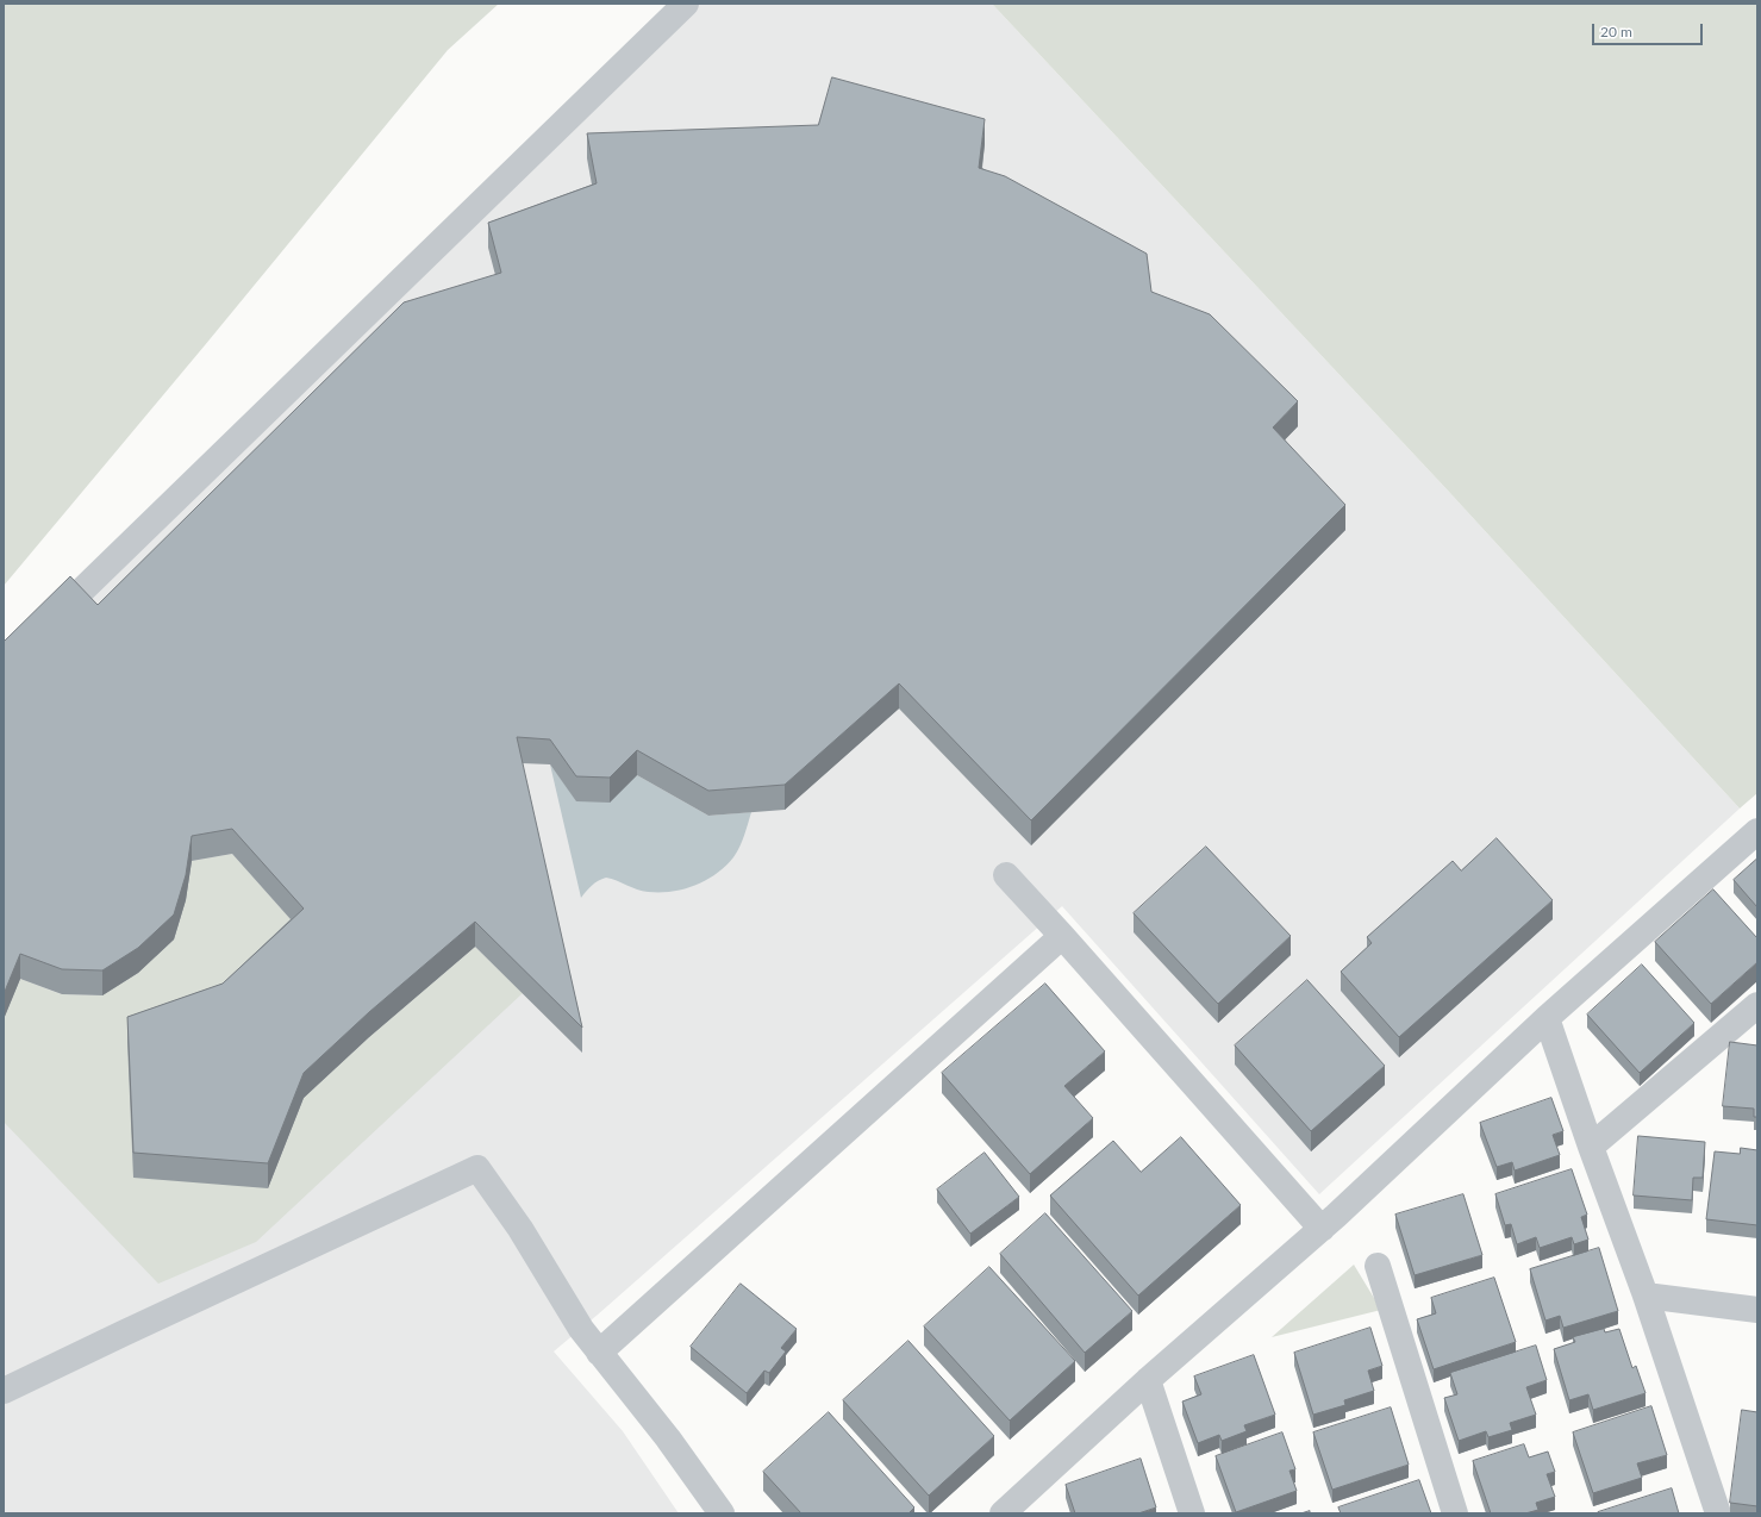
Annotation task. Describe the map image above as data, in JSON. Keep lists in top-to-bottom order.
{
  "scale_bar": "20 m"
}
